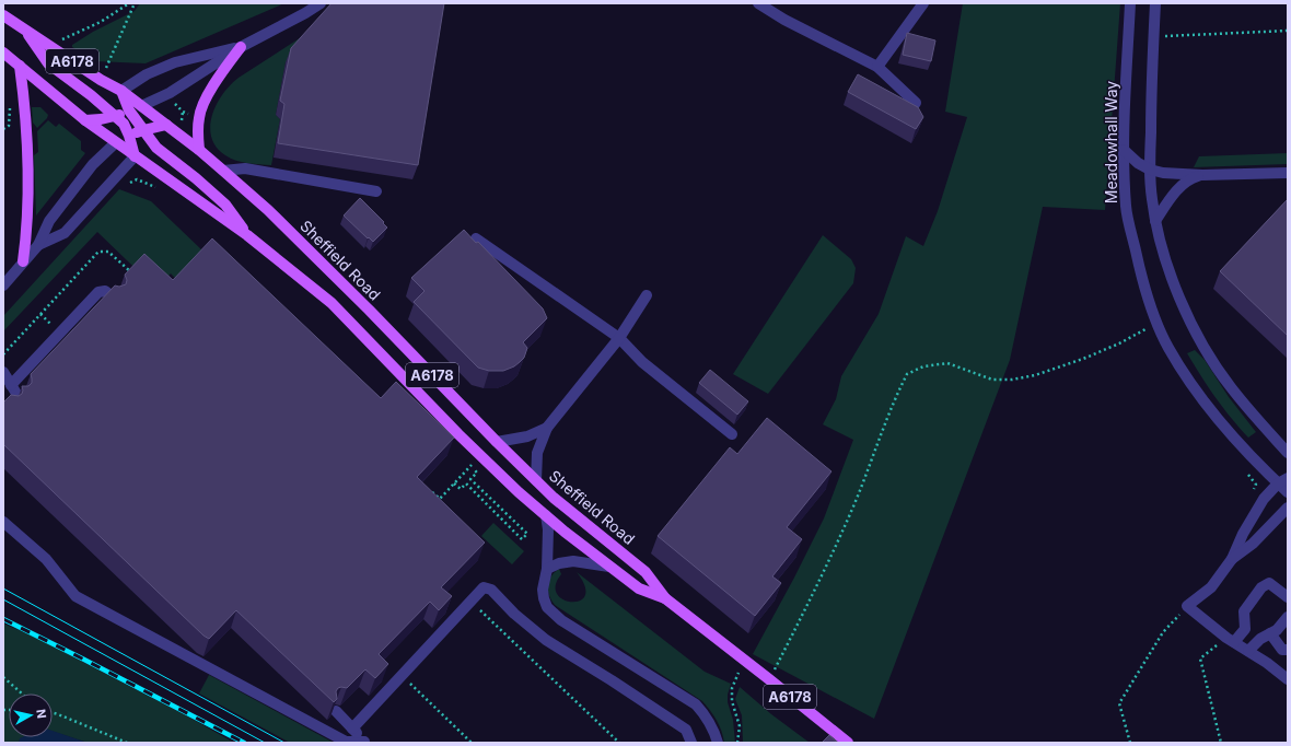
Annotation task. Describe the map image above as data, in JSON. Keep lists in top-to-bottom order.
{
  "streets": {
    "main road": ["A6178", "Sheffield Road"],
    "street": ["Meadowhall Way"]
  },
  "crossings": [
    ["A6178", "Sheffield Road"]
  ],
  "north": "right"
}
